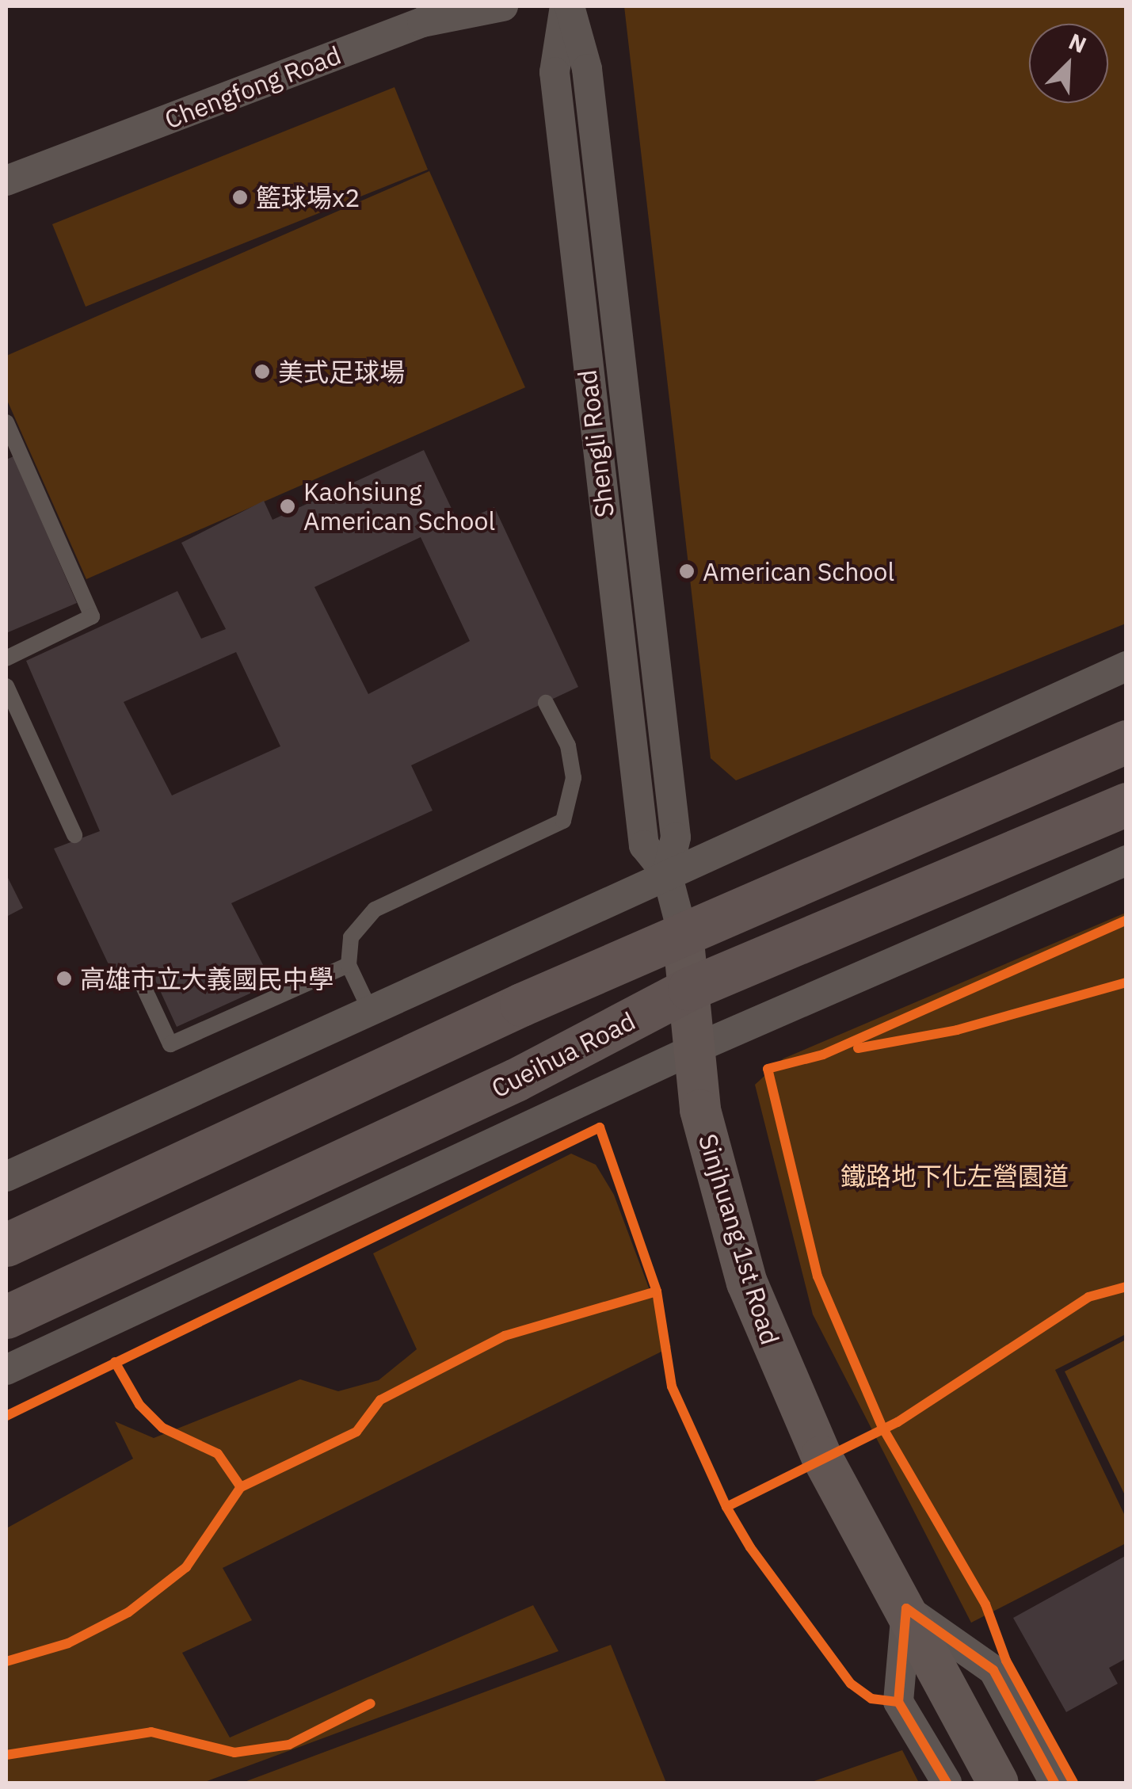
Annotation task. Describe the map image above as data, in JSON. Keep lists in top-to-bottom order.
{
  "streets": {
    "main road": ["Cueihua Road"],
    "street": ["Chengfong Road", "Shengli Road", "Sinjhuang 1st Road"]
  },
  "crossings": [
    ["Shengli Road", "Sinjhuang 1st Road"],
    ["Cueihua Road", "Sinjhuang 1st Road"]
  ],
  "parks": ["鐵路地下化左營園道"],
  "places": [
    "籃球場x2",
    "美式足球場",
    "Kaohsiung American School",
    "American School",
    "高雄市立大義國民中學"
  ],
  "north": "top right"
}
